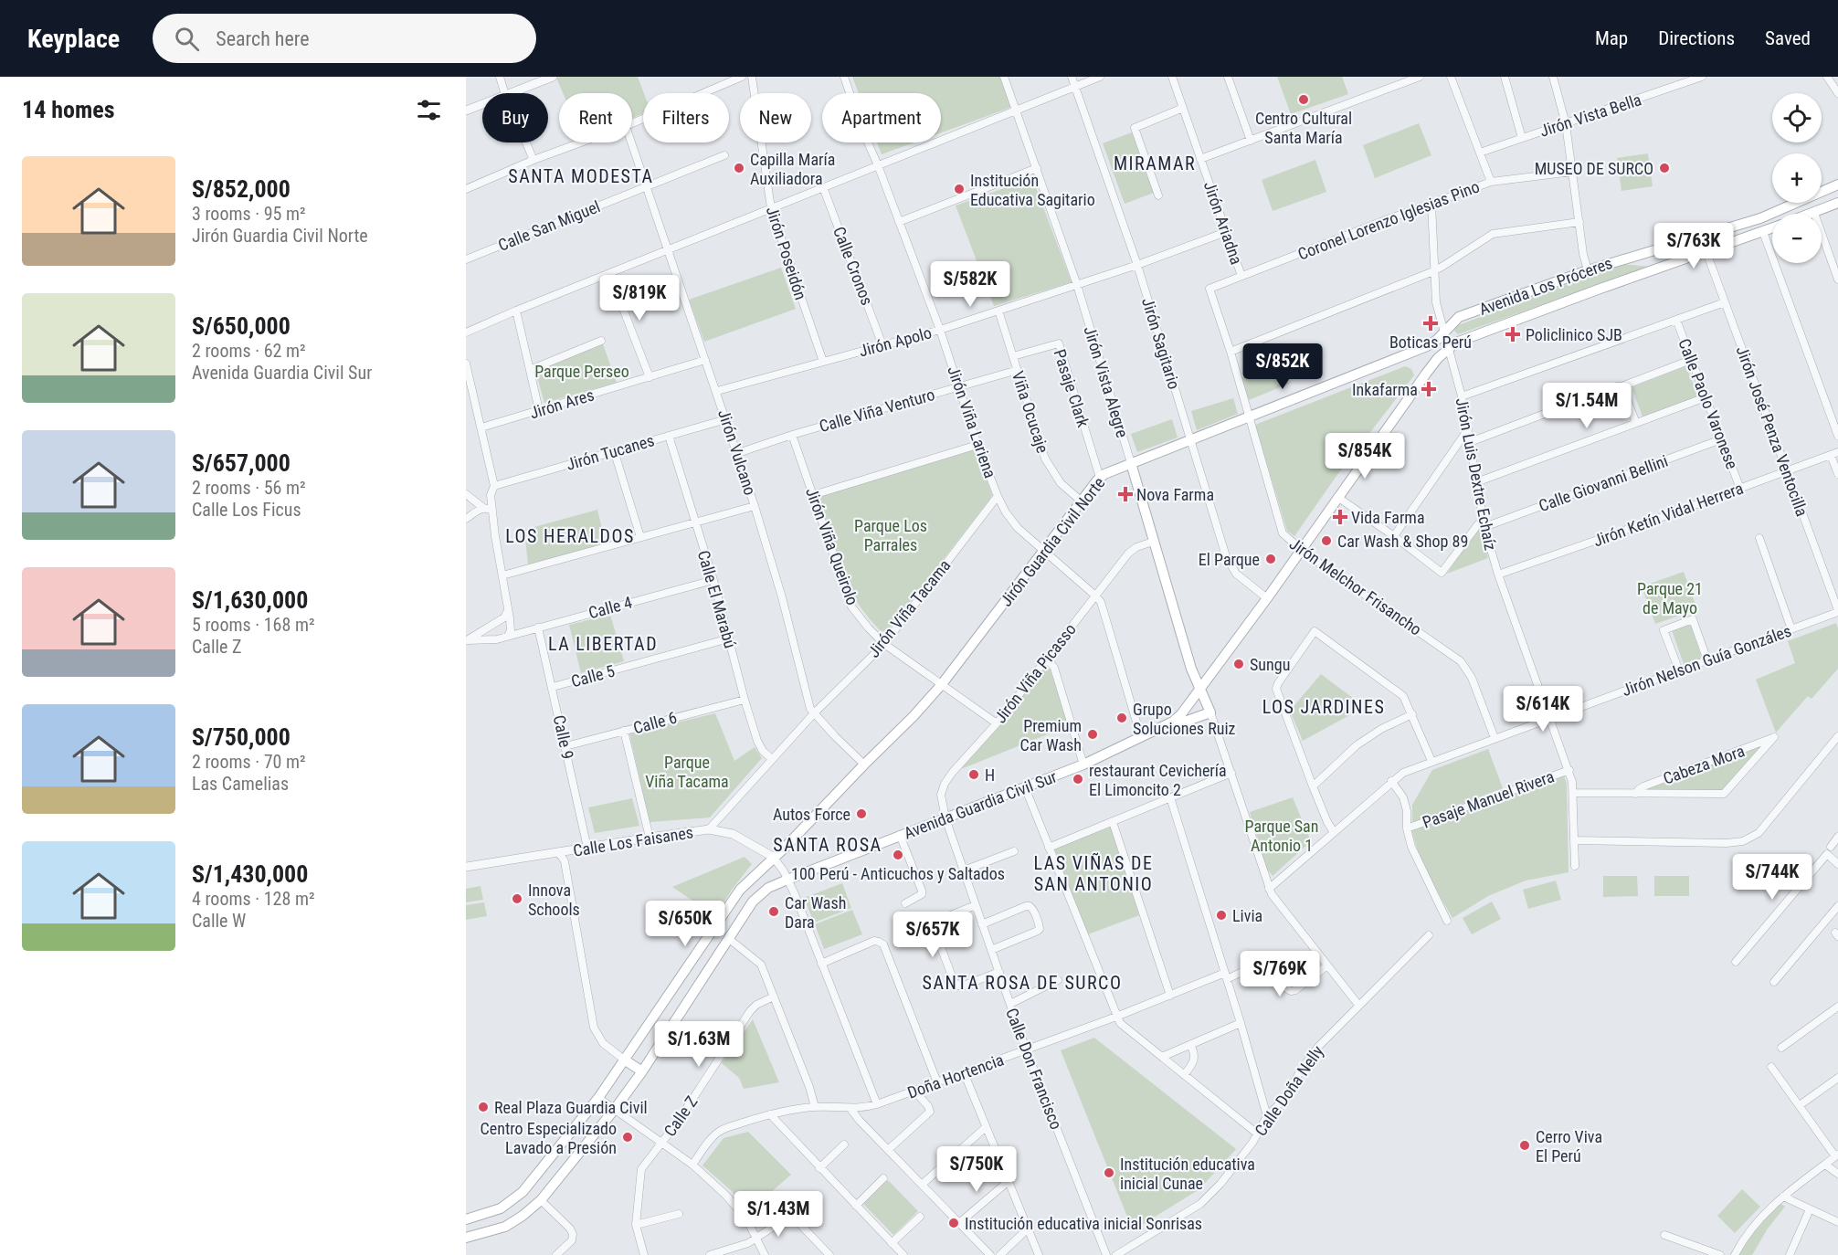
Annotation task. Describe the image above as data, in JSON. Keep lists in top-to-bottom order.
{
  "streets": {
    "main road": [
      "Avenida Los Próceres",
      "Jirón Vista Alegre",
      "Jirón Guardia Civil Norte",
      "Avenida Guardia Civil Sur"
    ],
    "street": [
      "Jirón Vista Bella",
      "Coronel Lorenzo Iglesias Pino",
      "Jirón Ariadna",
      "Calle San Miguel",
      "Jirón Poseidón",
      "Calle Cronos",
      "Jirón Apolo",
      "Jirón Sagitario",
      "Pasaje Clark",
      "Jirón Ares",
      "Calle Paolo Varonese",
      "Calle Viña Venturo",
      "Viña Ocucaje",
      "Jirón Viña Lariena",
      "Jirón José Penza Ventocilla",
      "Jirón Tucanes",
      "Jirón Vulcano",
      "Jirón Luis Dextre Echaíz",
      "Calle Giovanni Bellini",
      "Jirón Ketín Vidal Herrera",
      "Jirón Viña Queirolo",
      "Jirón Melchor Frisancho",
      "Calle El Marabú",
      "Calle 4",
      "Jirón Viña Tacama",
      "Jirón Nelson Guía Gonzáles",
      "Jirón Viña Picasso",
      "Calle 5",
      "Calle 6",
      "Calle 9",
      "Cabeza Mora",
      "Pasaje Manuel Rivera",
      "Calle Los Faisanes",
      "Calle Don Francisco",
      "Doña Hortencia",
      "Calle Doña Nelly",
      "Calle Z"
    ]
  },
  "crossings": [
    ["Coronel Lorenzo Iglesias Pino", "Jirón Ariadna"],
    ["Coronel Lorenzo Iglesias Pino", "Jirón Luis Dextre Echaíz"],
    ["Coronel Lorenzo Iglesias Pino", "Jirón Melchor Frisancho"],
    ["Jirón Ariadna", "Jirón Apolo"],
    ["Calle San Miguel", "Jirón Vulcano"],
    ["Jirón Poseidón", "Jirón Apolo"],
    ["Calle Cronos", "Jirón Apolo"],
    ["Avenida Los Próceres", "Jirón José Penza Ventocilla"],
    ["Avenida Los Próceres", "Jirón Luis Dextre Echaíz"],
    ["Avenida Los Próceres", "Jirón Guardia Civil Norte"],
    ["Avenida Los Próceres", "Avenida Guardia Civil Sur"],
    ["Jirón Apolo", "Jirón Sagitario"],
    ["Jirón Apolo", "Jirón Vista Alegre"],
    ["Jirón Apolo", "Viña Ocucaje"],
    ["Jirón Apolo", "Jirón Viña Lariena"],
    ["Jirón Apolo", "Jirón Vulcano"],
    ["Jirón Sagitario", "Jirón Guardia Civil Norte"],
    ["Jirón Sagitario", "Avenida Guardia Civil Sur"],
    ["Jirón Vista Alegre", "Jirón Guardia Civil Norte"],
    ["Jirón Vista Alegre", "Jirón Viña Picasso"],
    ["Jirón Vista Alegre", "Avenida Guardia Civil Sur"],
    ["Pasaje Clark", "Viña Ocucaje"],
    ["Pasaje Clark", "Jirón Guardia Civil Norte"],
    ["Jirón Ares", "Jirón Vulcano"],
    ["Calle Paolo Varonese", "Calle Giovanni Bellini"],
    ["Calle Paolo Varonese", "Jirón Ketín Vidal Herrera"],
    ["Calle Viña Venturo", "Viña Ocucaje"],
    ["Calle Viña Venturo", "Jirón Viña Lariena"],
    ["Calle Viña Venturo", "Jirón Vulcano"],
    ["Calle Viña Venturo", "Jirón Viña Queirolo"],
    ["Viña Ocucaje", "Jirón Guardia Civil Norte"],
    ["Jirón Viña Lariena", "Jirón Guardia Civil Norte"],
    ["Jirón Viña Lariena", "Jirón Viña Tacama"],
    ["Jirón Viña Lariena", "Jirón Viña Picasso"],
    ["Jirón Viña Lariena", "Avenida Guardia Civil Sur"],
    ["Jirón José Penza Ventocilla", "Jirón Ketín Vidal Herrera"],
    ["Jirón José Penza Ventocilla", "Jirón Nelson Guía Gonzáles"],
    ["Jirón Tucanes", "Jirón Vulcano"],
    ["Jirón Tucanes", "Calle El Marabú"],
    ["Jirón Vulcano", "Jirón Guardia Civil Norte"],
    ["Jirón Vulcano", "Jirón Viña Tacama"],
    ["Jirón Vulcano", "Calle Los Faisanes"],
    ["Jirón Luis Dextre Echaíz", "Calle Giovanni Bellini"],
    ["Jirón Luis Dextre Echaíz", "Jirón Ketín Vidal Herrera"],
    ["Jirón Luis Dextre Echaíz", "Jirón Guardia Civil Norte"],
    ["Jirón Luis Dextre Echaíz", "Jirón Nelson Guía Gonzáles"],
    ["Jirón Luis Dextre Echaíz", "Pasaje Manuel Rivera"],
    ["Jirón Luis Dextre Echaíz", "Avenida Guardia Civil Sur"],
    ["Jirón Guardia Civil Norte", "Jirón Viña Queirolo"],
    ["Jirón Guardia Civil Norte", "Jirón Melchor Frisancho"],
    ["Jirón Guardia Civil Norte", "Calle Los Faisanes"],
    ["Jirón Viña Queirolo", "Jirón Viña Tacama"],
    ["Jirón Viña Queirolo", "Jirón Viña Picasso"],
    ["Jirón Melchor Frisancho", "Jirón Nelson Guía Gonzáles"],
    ["Jirón Melchor Frisancho", "Avenida Guardia Civil Sur"],
    ["Calle El Marabú", "Calle 4"],
    ["Calle El Marabú", "Calle 5"],
    ["Calle El Marabú", "Calle 6"],
    ["Calle El Marabú", "Calle Los Faisanes"],
    ["Calle 4", "Calle 9"],
    ["Jirón Viña Tacama", "Calle Los Faisanes"],
    ["Jirón Viña Picasso", "Avenida Guardia Civil Sur"],
    ["Jirón Viña Picasso", "Calle Don Francisco"],
    ["Calle 5", "Calle 9"],
    ["Calle 6", "Calle 9"],
    ["Calle 9", "Calle Los Faisanes"],
    ["Avenida Guardia Civil Sur", "Calle Don Francisco"],
    ["Calle Don Francisco", "Doña Hortencia"]
  ],
  "districts": [
    "MIRAMAR",
    "SANTA MODESTA",
    "LOS HERALDOS",
    "LA LIBERTAD",
    "LOS JARDINES",
    "SANTA ROSA",
    "LAS VIÑAS DE SAN ANTONIO",
    "SANTA ROSA DE SURCO"
  ],
  "parks": [
    "Parque Perseo",
    "Parque Los Parrales",
    "Parque 21 de Mayo",
    "Parque Viña Tacama",
    "Parque San Antonio 1"
  ],
  "places": {
    "other": [
      "Centro Cultural Santa María",
      "Capilla María Auxiliadora",
      "MUSEO DE SURCO",
      "Institución Educativa Sagitario",
      "Car Wash & Shop 89",
      "El Parque",
      "Sungu",
      "Grupo Soluciones Ruiz",
      "Premium Car Wash",
      "H",
      "restaurant Cevichería El Limoncito 2",
      "Autos Force",
      "100 Perú - Anticuchos y Saltados",
      "Innova Schools",
      "Car Wash Dara",
      "Livia",
      "Real Plaza Guardia Civil",
      "Centro Especializado Lavado a Presión",
      "Cerro Viva El Perú",
      "Institución educativa inicial Cunae",
      "Institución educativa inicial Sonrisas"
    ],
    "health": [
      "Boticas Perú",
      "Policlinico SJB",
      "Inkafarma",
      "Nova Farma",
      "Vida Farma"
    ]
  },
  "page": {
    "header": "Keyplace",
    "search": "Search here",
    "nav": ["Map", "Directions", "Saved"],
    "heading": "14 homes",
    "map_buttons": ["+", "−"],
    "chip": [
      "Buy",
      "Rent",
      "Filters",
      "New",
      "Apartment"
    ],
    "list": [
      {
        "name": "S/852,000",
        "note": "3 rooms · 95 m² · Jirón Guardia Civil Norte"
      },
      {
        "name": "S/650,000",
        "note": "2 rooms · 62 m² · Avenida Guardia Civil Sur"
      },
      {
        "name": "S/657,000",
        "note": "2 rooms · 56 m² · Calle Los Ficus"
      },
      {
        "name": "S/1,630,000",
        "note": "5 rooms · 168 m² · Calle Z"
      },
      {
        "name": "S/750,000",
        "note": "2 rooms · 70 m² · Las Camelias"
      },
      {
        "name": "S/1,430,000",
        "note": "4 rooms · 128 m² · Calle W"
      }
    ],
    "price": [
      "S/763K",
      "S/582K",
      "S/819K",
      "S/852K",
      "S/1.54M",
      "S/854K",
      "S/614K",
      "S/744K",
      "S/650K",
      "S/657K",
      "S/769K",
      "S/1.63M",
      "S/750K",
      "S/1.43M"
    ]
  }
}
